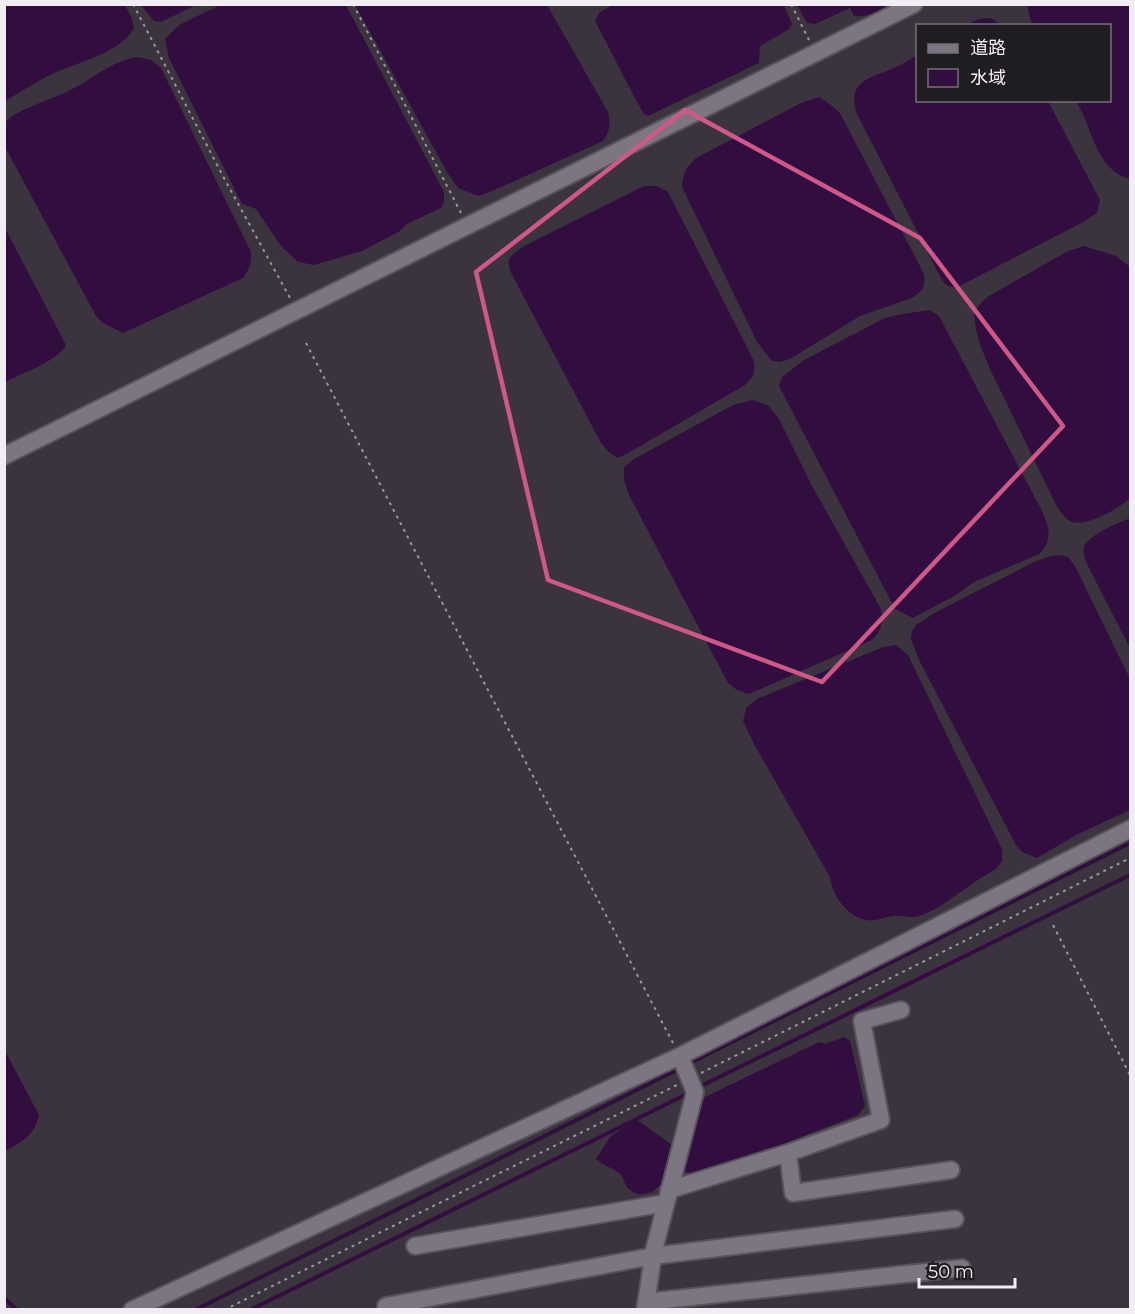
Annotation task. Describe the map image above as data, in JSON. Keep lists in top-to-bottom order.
{
  "legend": ["道路", "水域"],
  "scale_bar": "50 m"
}
